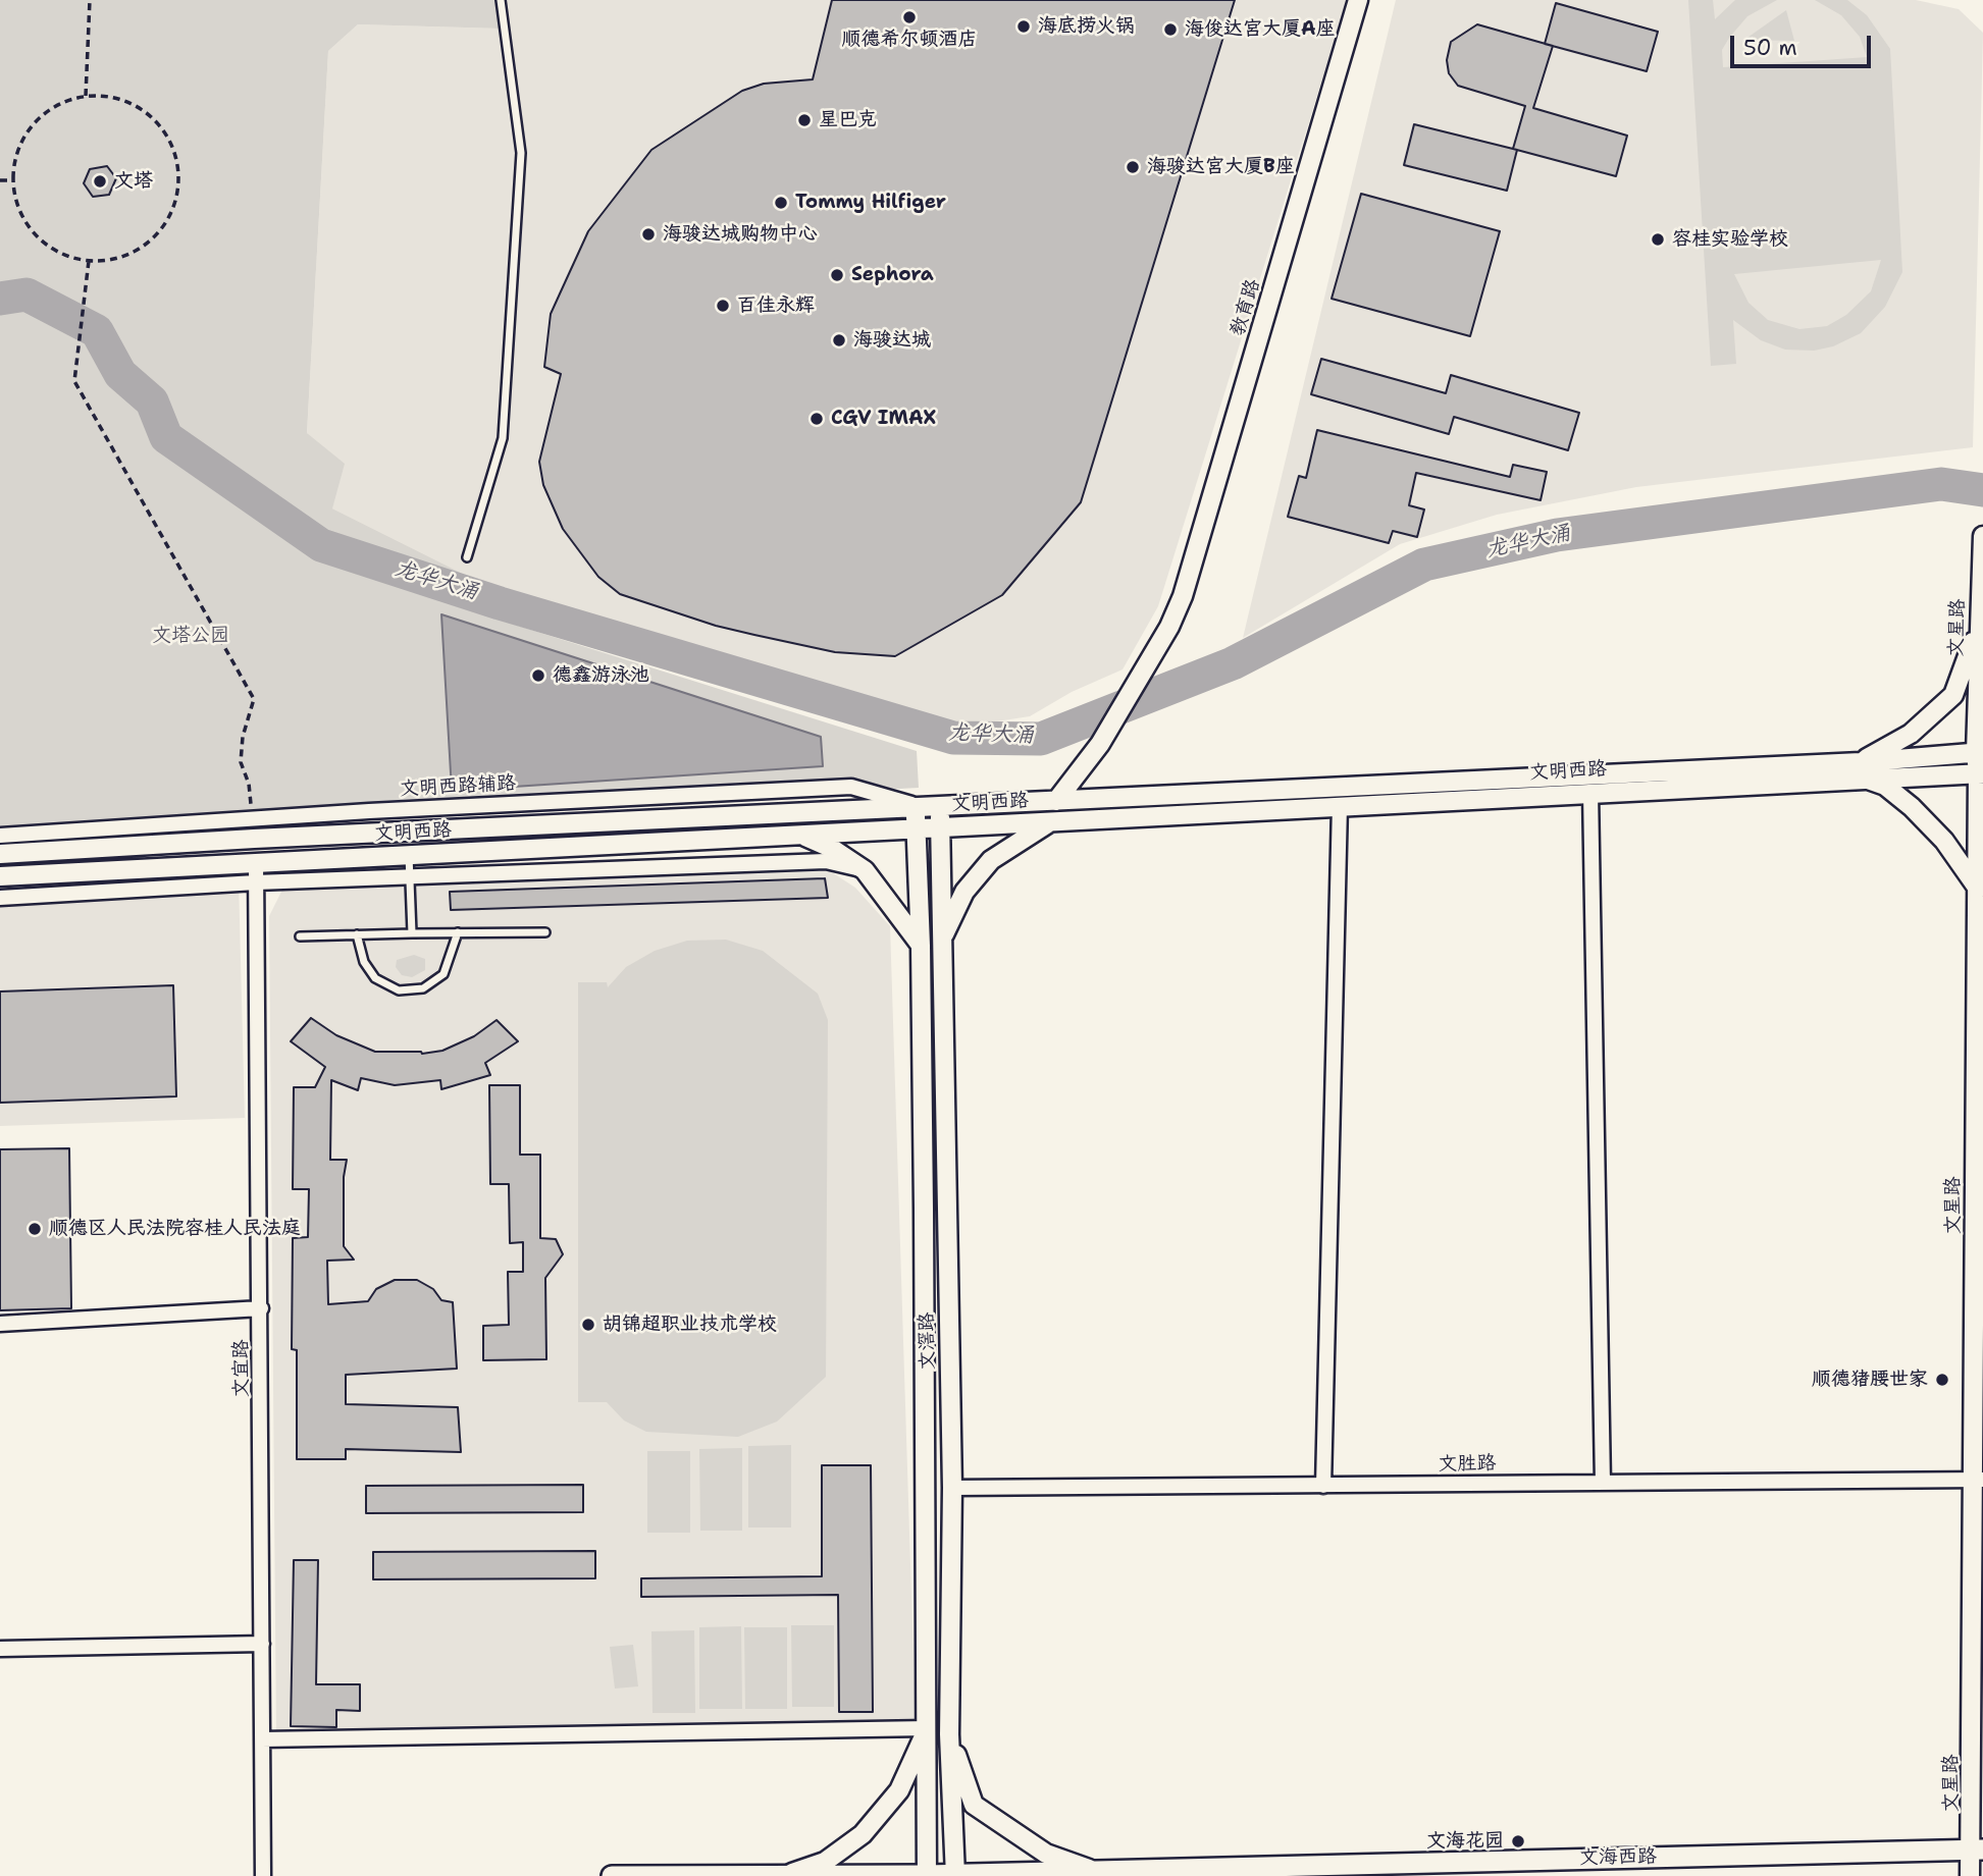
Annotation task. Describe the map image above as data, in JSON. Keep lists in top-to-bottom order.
{
  "streets": {
    "main road": ["文海西路"],
    "street": [
      "教育路",
      "文星路",
      "文明西路",
      "文明西路辅路",
      "文滘路",
      "文宜路",
      "文胜路"
    ]
  },
  "crossings": [
    ["教育路", "文明西路"],
    ["文星路", "文明西路"],
    ["文星路", "文胜路"],
    ["文星路", "文海西路"],
    ["文明西路", "文明西路辅路"],
    ["文明西路", "文滘路"],
    ["文明西路", "文宜路"],
    ["文明西路辅路", "文滘路"],
    ["文滘路", "文胜路"],
    ["文滘路", "文海西路"]
  ],
  "water": ["龙华大涌"],
  "parks": ["文塔公园"],
  "places": [
    "顺德希尔顿酒店",
    "海底捞火锅",
    "海俊达宫大厦A座",
    "星巴克",
    "海骏达宫大厦B座",
    "文塔",
    "Tommy Hilfiger",
    "海骏达城购物中心",
    "容桂实验学校",
    "Sephora",
    "百佳永辉",
    "海骏达城",
    "CGV IMAX",
    "德鑫游泳池",
    "顺德区人民法院容桂人民法庭",
    "胡锦超职业技术学校",
    "顺德猪腰世家",
    "文海花园"
  ],
  "scale_bar": "50 m"
}
